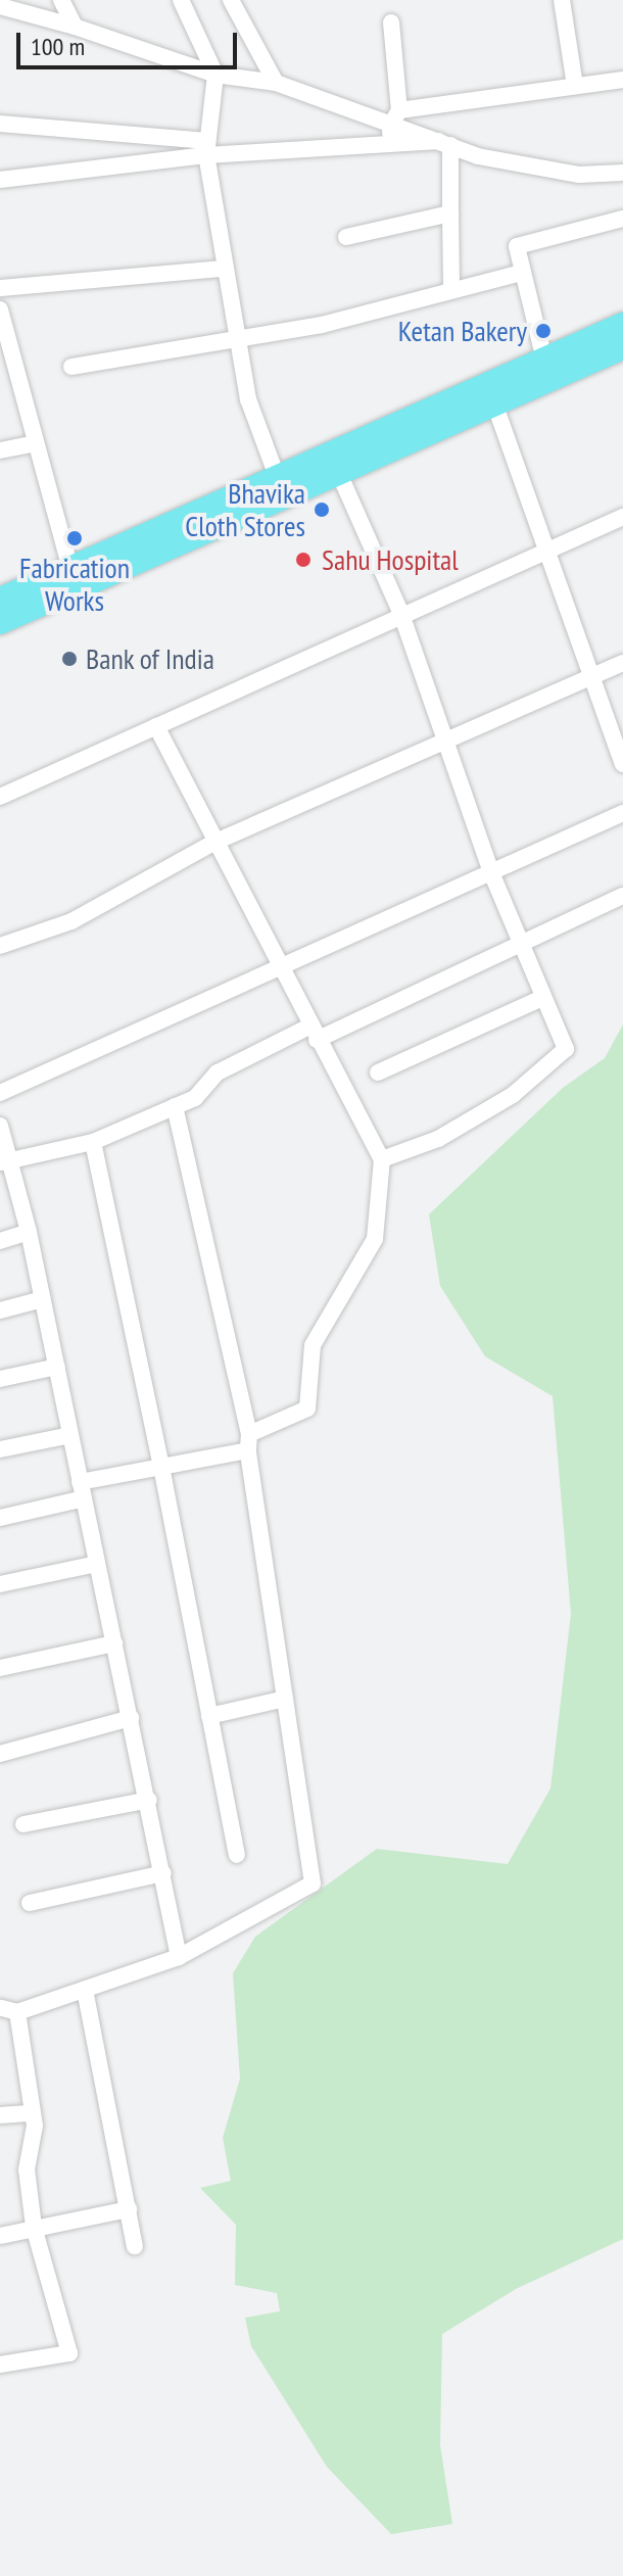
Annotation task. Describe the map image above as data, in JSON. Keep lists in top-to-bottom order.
{
  "places": [
    "Ketan Bakery",
    "Bhavika Cloth Stores",
    "Fabrication Works",
    "Sahu Hospital",
    "Bank of India"
  ],
  "scale_bar": "100 m"
}
